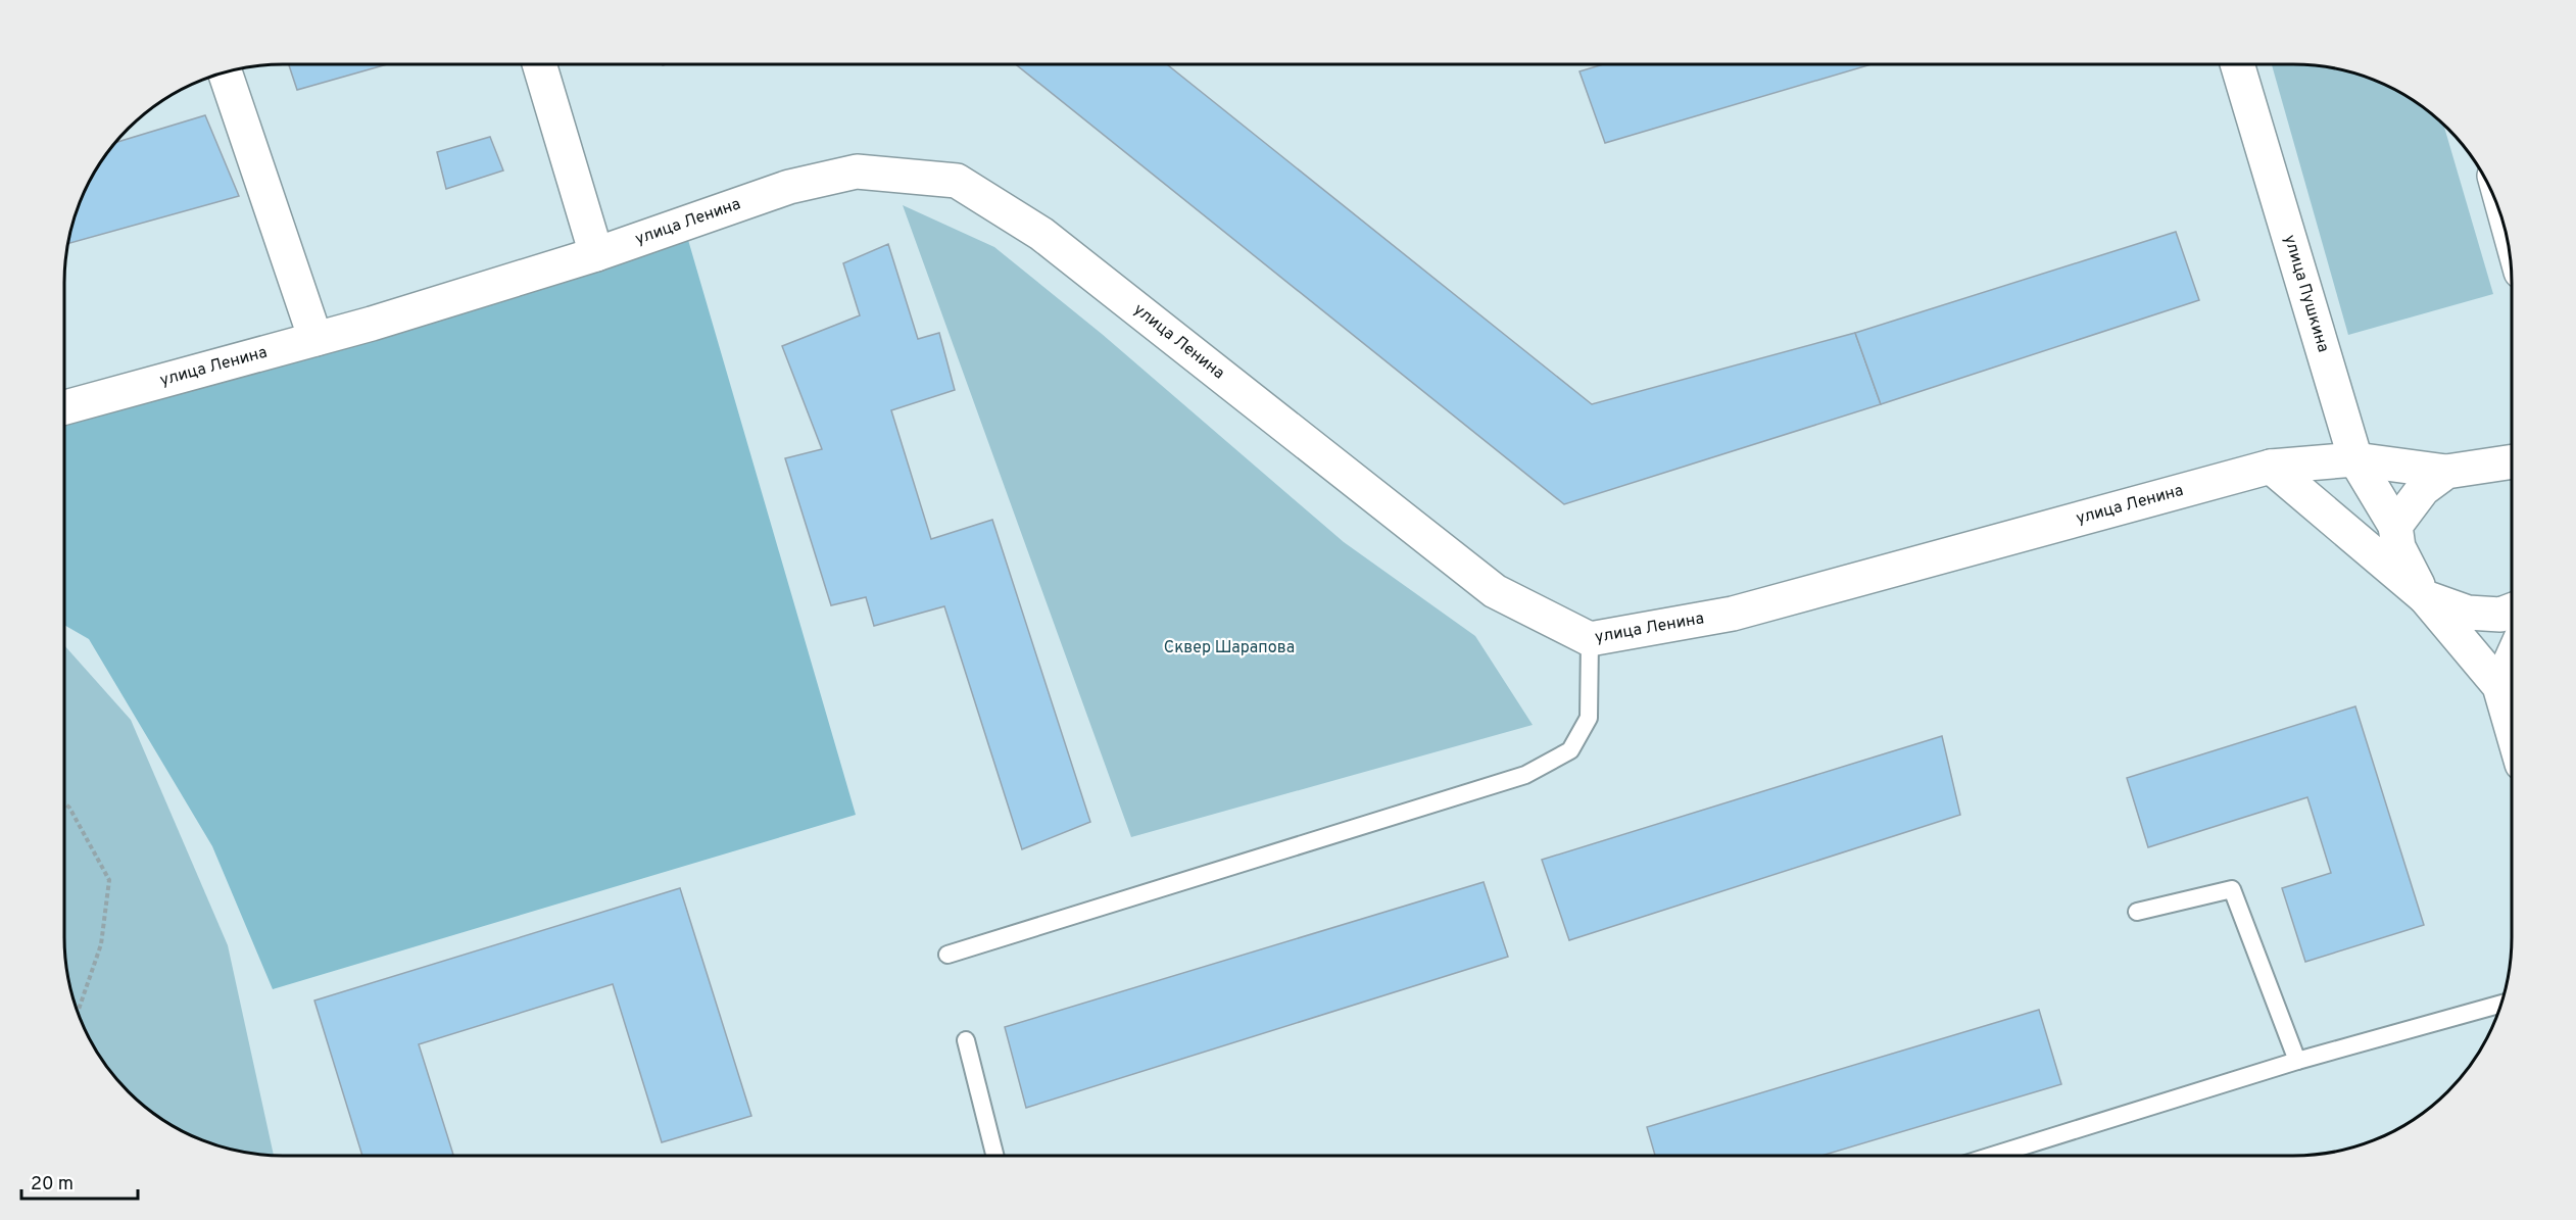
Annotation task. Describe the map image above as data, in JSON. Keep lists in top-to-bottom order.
{
  "streets": {
    "street": ["улица Ленина", "улица Пушкина"]
  },
  "crossings": [
    ["улица Ленина", "улица Пушкина"]
  ],
  "parks": ["Сквер Шарапова"],
  "scale_bar": "20 m"
}
